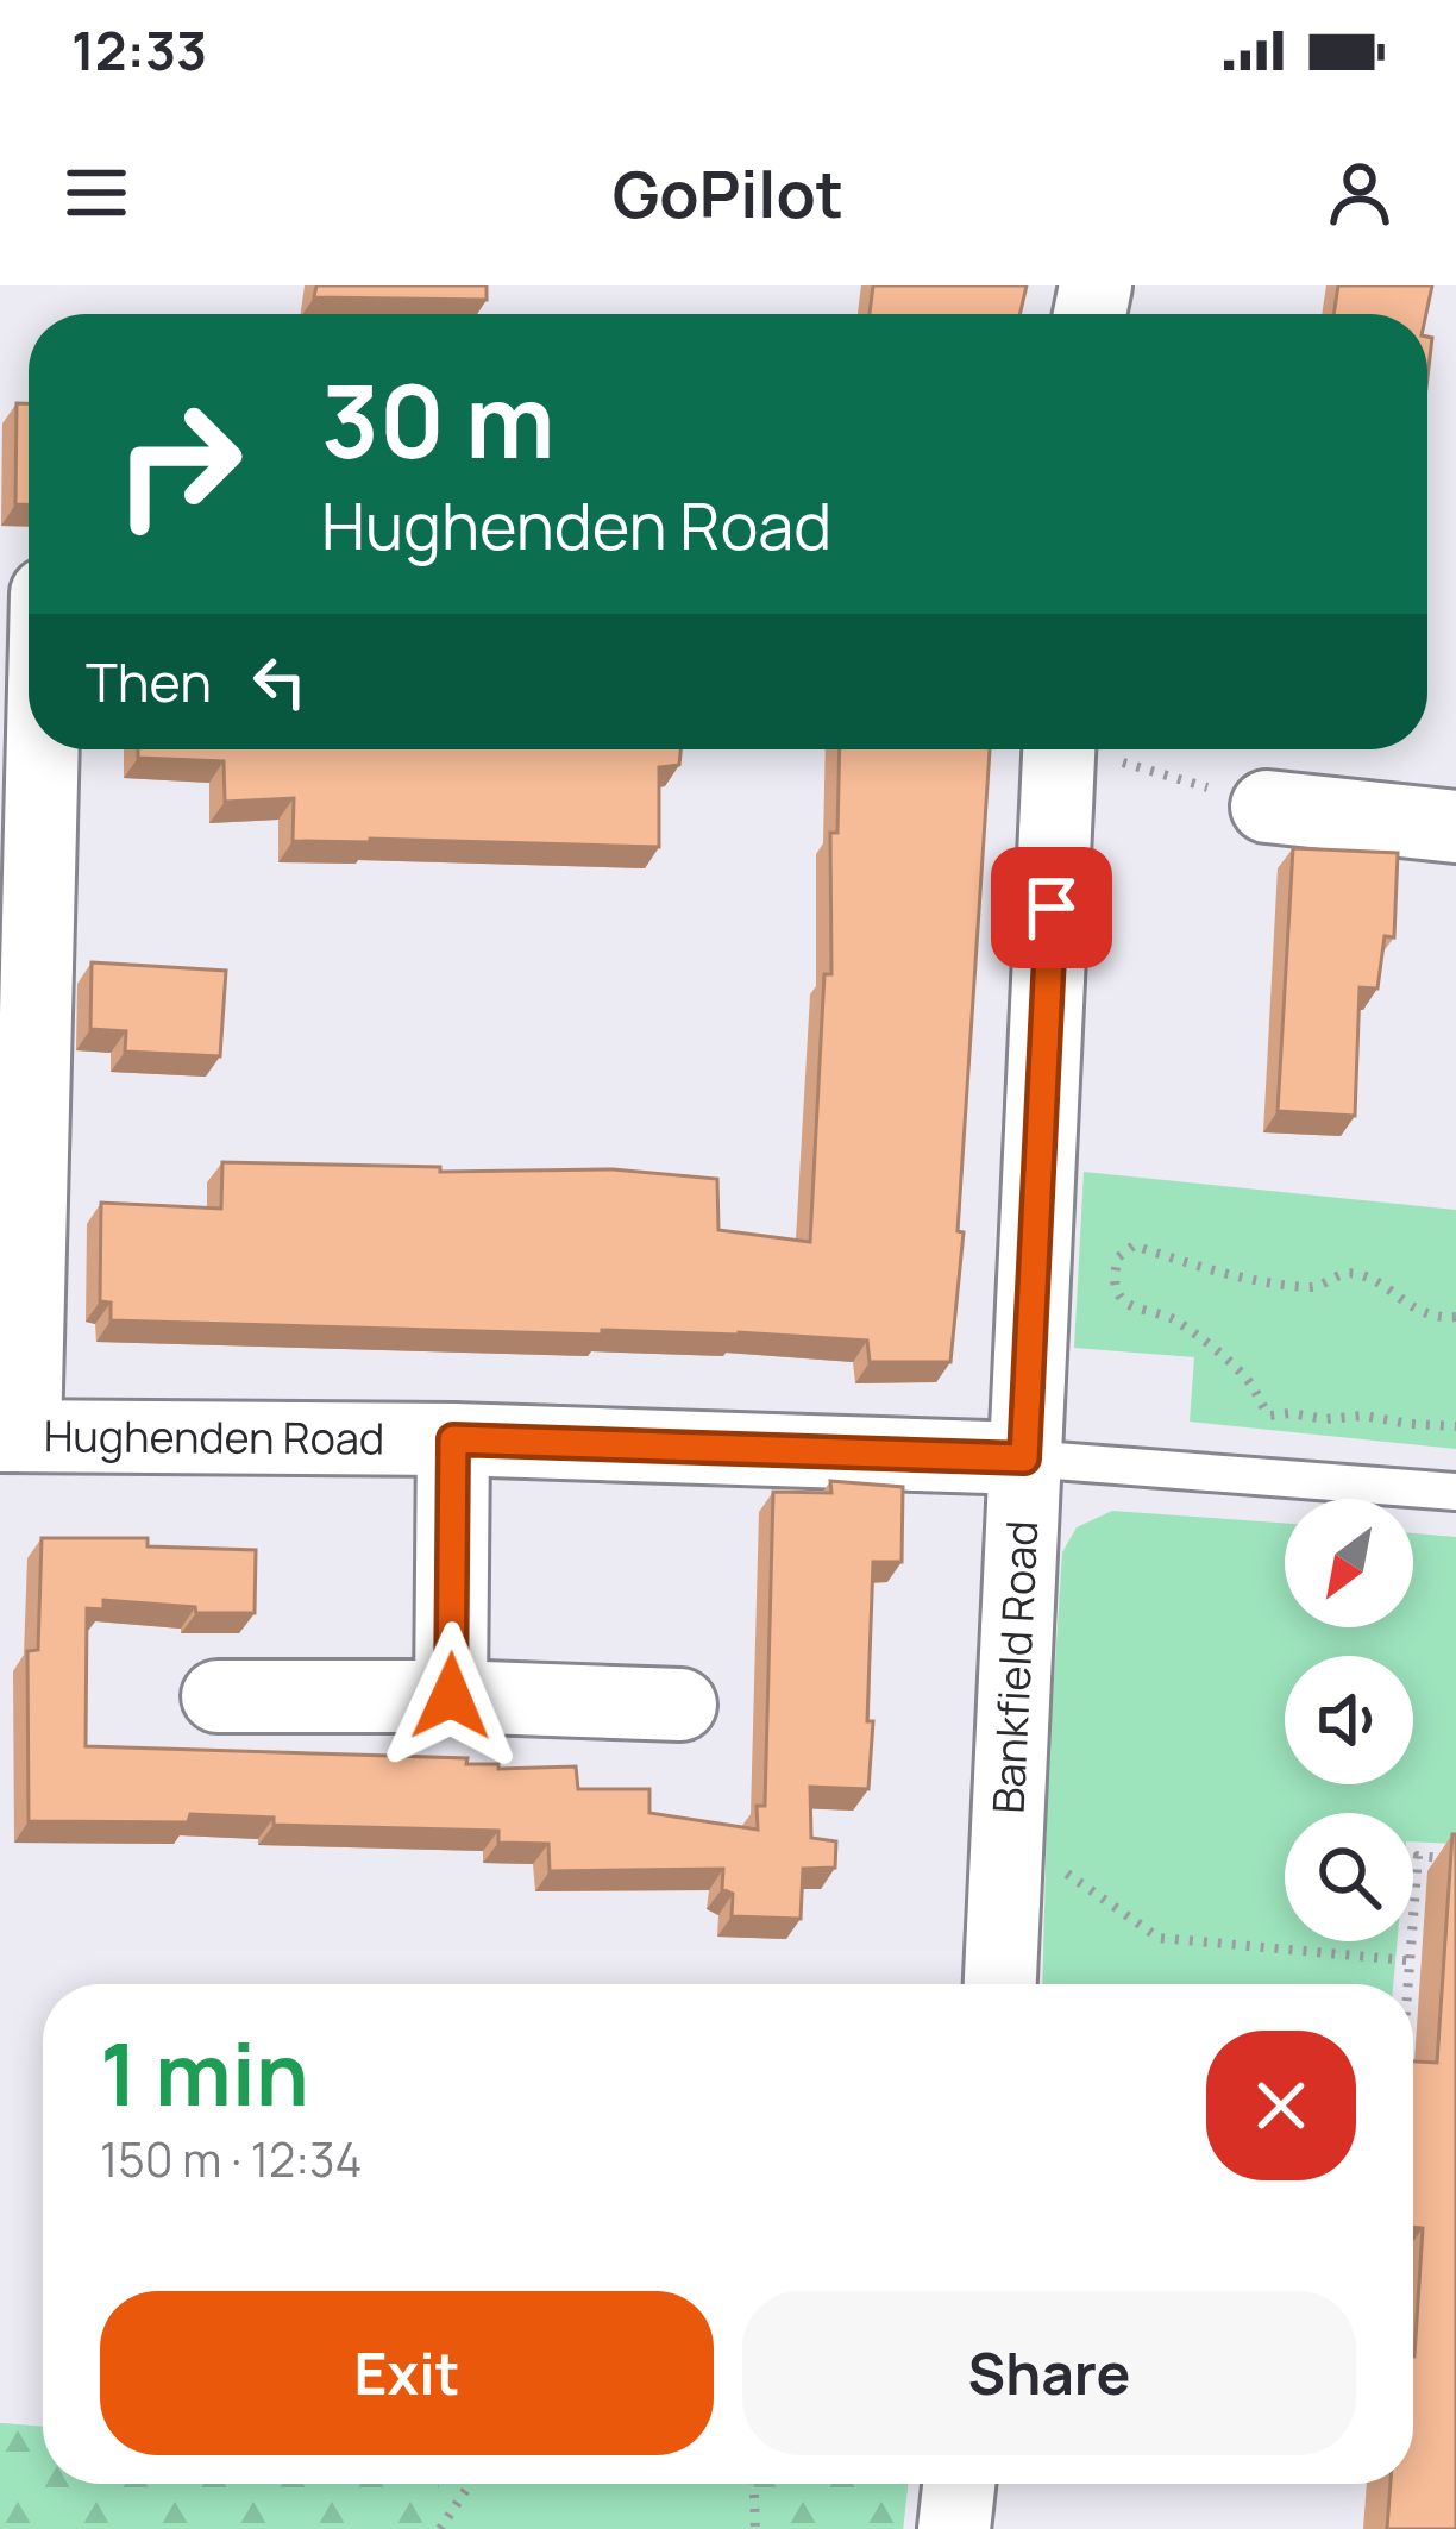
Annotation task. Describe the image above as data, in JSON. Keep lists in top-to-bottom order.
{
  "streets": {
    "street": ["Hughenden Road", "Bankfield Road"]
  },
  "crossings": [
    ["Hughenden Road", "Bankfield Road"]
  ],
  "north": "bottom left",
  "page": {
    "status": "12:33",
    "header": "GoPilot",
    "turn": ["30 m", "Hughenden Road"],
    "then": "Then",
    "heading": ["1 min", "150 m · 12:34"],
    "buttons": ["Exit", "Share"]
  }
}
